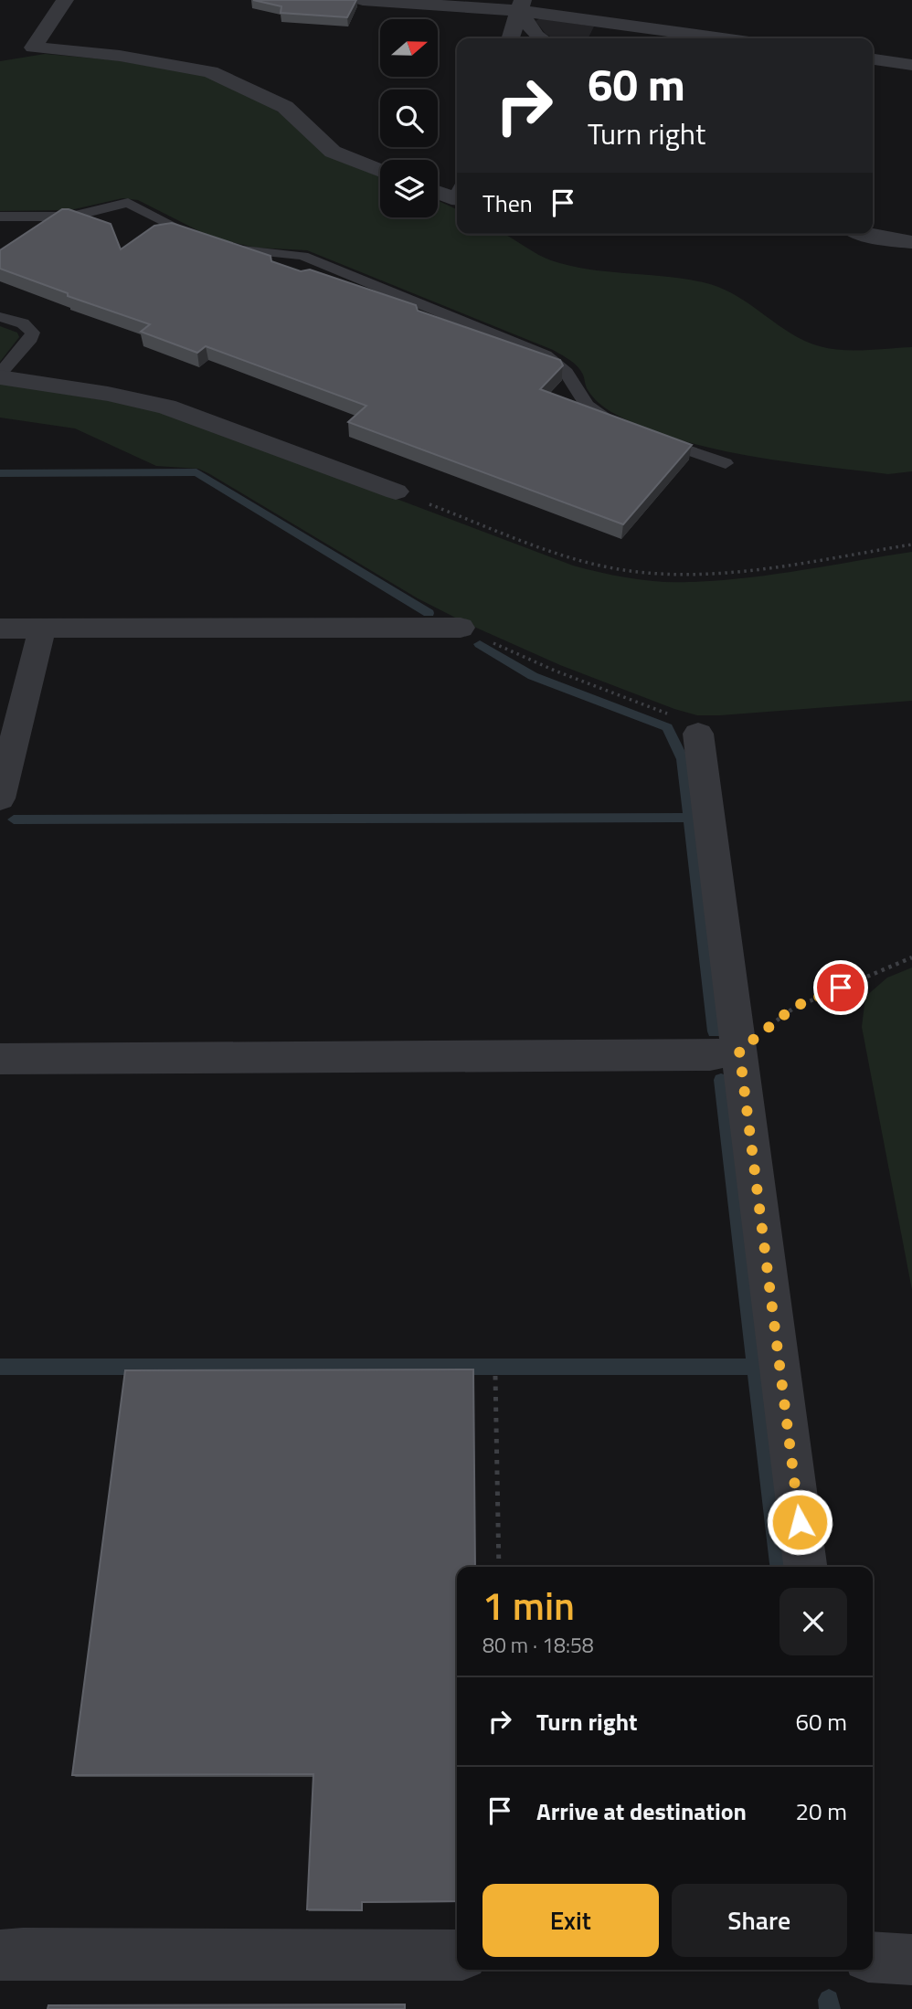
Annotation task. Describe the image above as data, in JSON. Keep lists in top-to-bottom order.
{
  "north": "right",
  "page": {
    "turn": ["60 m", "Turn right"],
    "then": "Then",
    "heading": ["1 min", "80 m · 18:58"],
    "list": [
      {
        "name": "Turn right",
        "value": "60 m"
      },
      {
        "name": "Arrive at destination",
        "value": "20 m"
      }
    ],
    "buttons": ["Exit", "Share"]
  }
}
